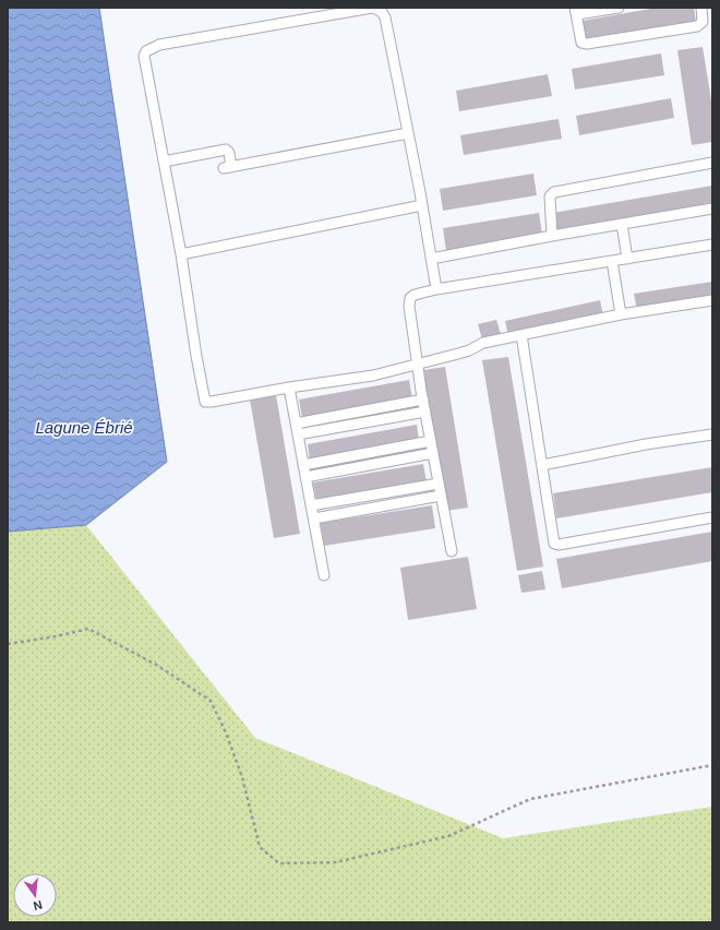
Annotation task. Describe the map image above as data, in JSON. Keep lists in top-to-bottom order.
{
  "water": ["Lagune Ébrié"],
  "north": "bottom"
}
